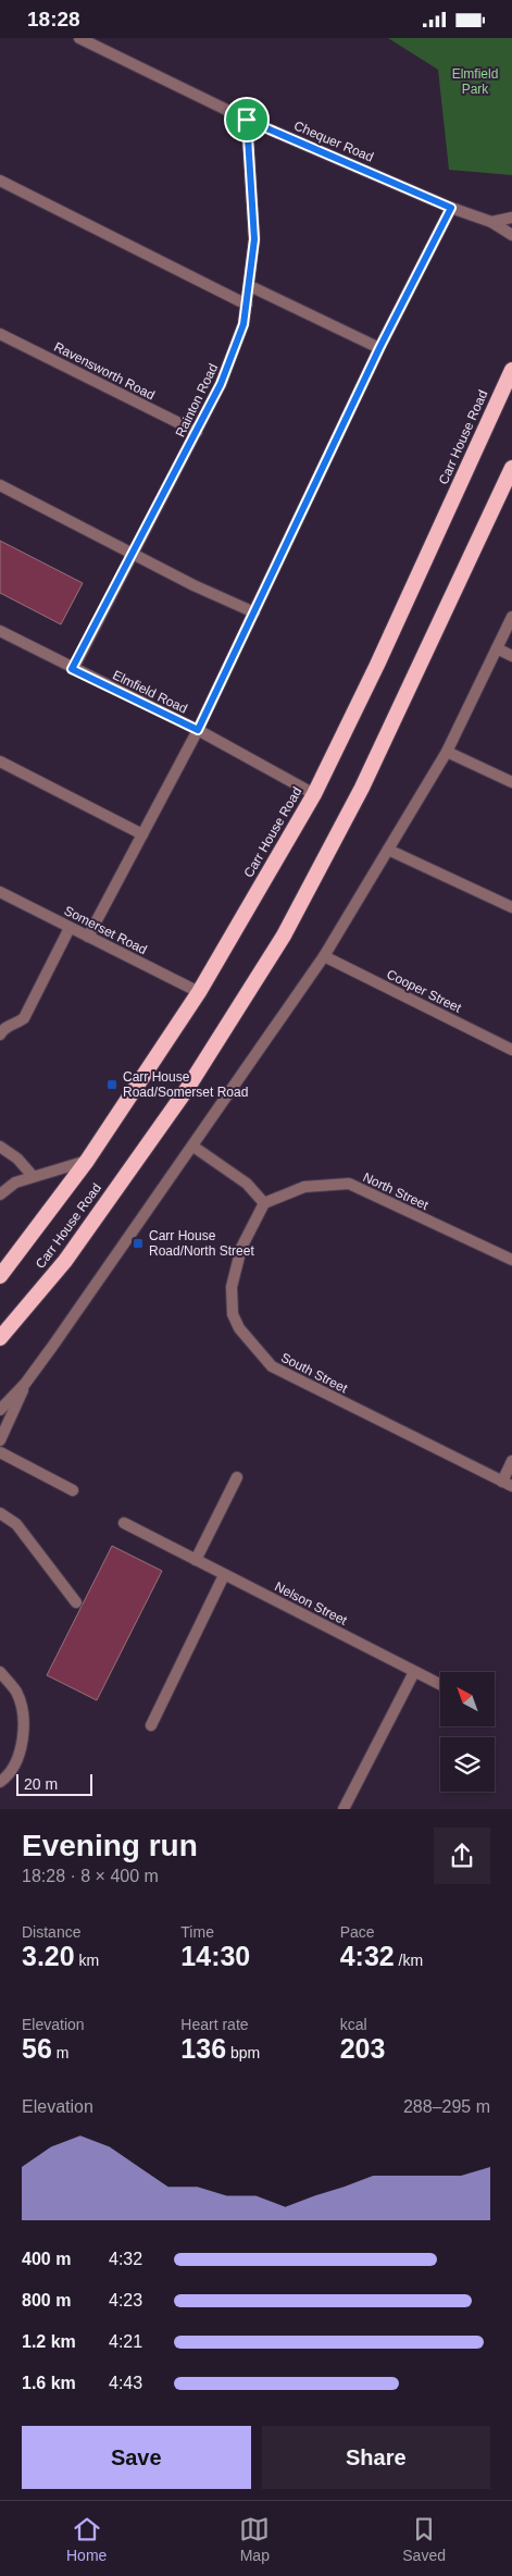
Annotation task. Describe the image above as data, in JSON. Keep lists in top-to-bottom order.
{
  "streets": {
    "highway": ["Carr House Road"],
    "street": [
      "Chequer Road",
      "Ravensworth Road",
      "Rainton Road",
      "Elmfield Road",
      "Somerset Road",
      "Cooper Street",
      "North Street",
      "South Street",
      "Nelson Street"
    ]
  },
  "crossings": [
    ["Chequer Road", "Rainton Road"],
    ["Ravensworth Road", "Rainton Road"],
    ["Rainton Road", "Elmfield Road"],
    ["Carr House Road", "Elmfield Road"],
    ["Carr House Road", "Somerset Road"],
    ["North Street", "South Street"]
  ],
  "parks": ["Elmfield Park"],
  "places": {
    "transit": ["Carr House Road/Somerset Road", "Carr House Road/North Street"]
  },
  "scale_bar": "20 m",
  "north": "top left",
  "page": {
    "status": "18:28",
    "scale": "20 m",
    "heading": ["Evening run", "18:28 · 8 × 400 m"],
    "stats": [
      ["Distance", "3.20 km"],
      ["Time", "14:30"],
      ["Pace", "4:32 /km"],
      ["Elevation", "56 m"],
      ["Heart rate", "136 bpm"],
      ["kcal", "203"]
    ],
    "chart": ["Elevation", "288–295 m"],
    "list": [
      {
        "name": "400 m",
        "note": "4:32"
      },
      {
        "name": "800 m",
        "note": "4:23"
      },
      {
        "name": "1.2 km",
        "note": "4:21"
      },
      {
        "name": "1.6 km",
        "note": "4:43"
      }
    ],
    "buttons": ["Save", "Share"],
    "tabs": ["Home", "Map", "Saved"]
  }
}
